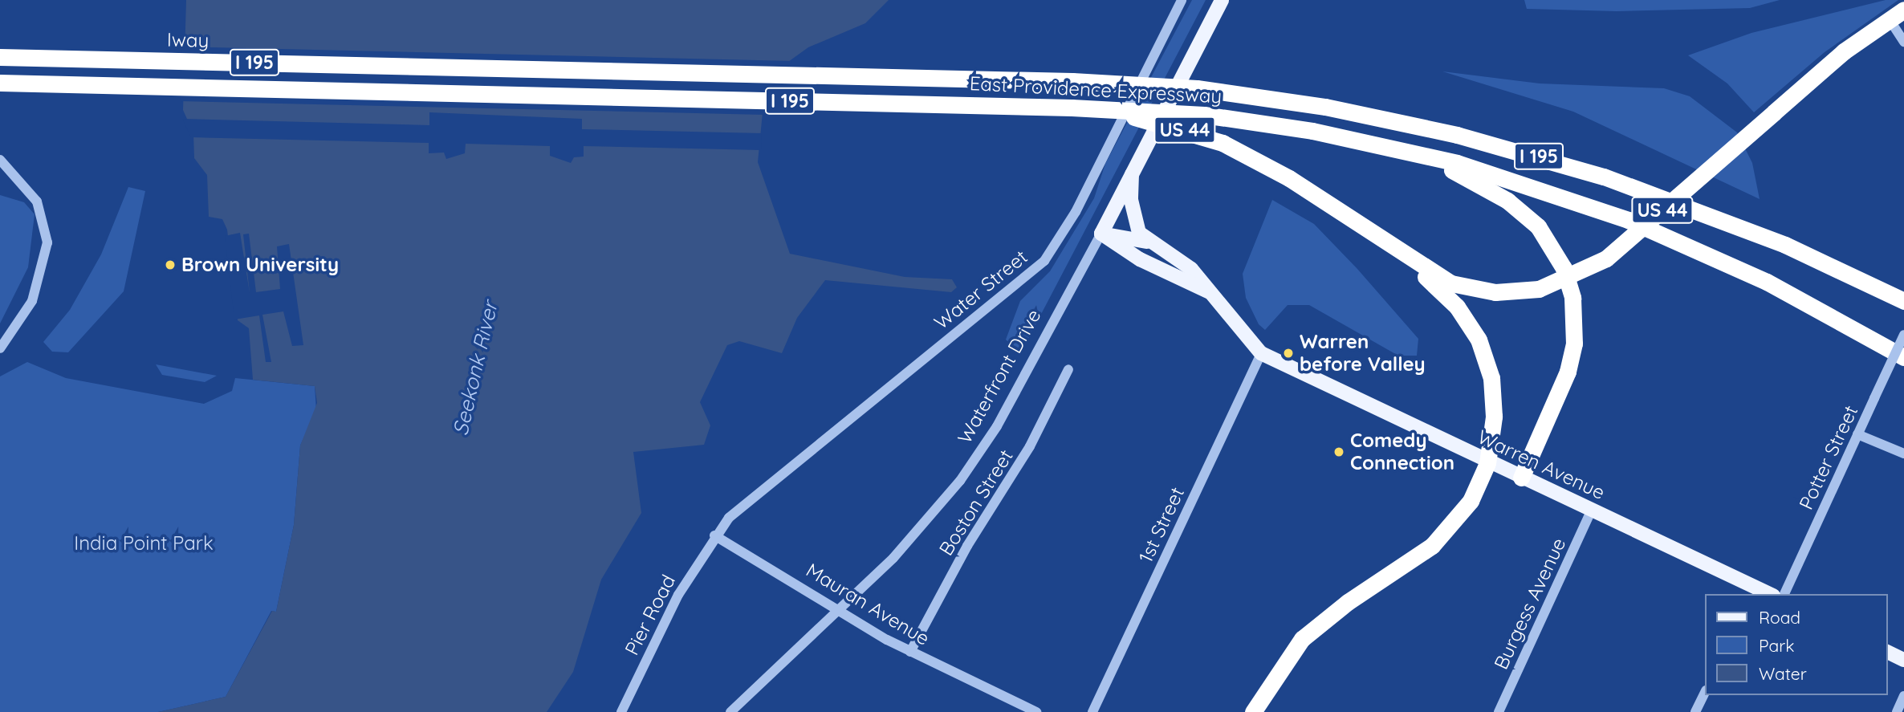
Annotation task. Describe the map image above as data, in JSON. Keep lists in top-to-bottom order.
{
  "streets": {
    "highway": [
      "Iway",
      "I 195",
      "East Providence Expressway",
      "US 44"
    ],
    "main road": ["Waterfront Drive", "Warren Avenue"],
    "street": [
      "Water Street",
      "Potter Street",
      "Boston Street",
      "1st Street",
      "Burgess Avenue",
      "Mauran Avenue",
      "Pier Road"
    ]
  },
  "crossings": [
    ["Iway", "East Providence Expressway"],
    ["East Providence Expressway", "US 44"],
    ["Water Street", "Mauran Avenue"],
    ["Water Street", "Pier Road"],
    ["Waterfront Drive", "Warren Avenue"],
    ["Waterfront Drive", "Mauran Avenue"],
    ["Warren Avenue", "1st Street"],
    ["Warren Avenue", "Burgess Avenue"],
    ["Boston Street", "Mauran Avenue"],
    ["Mauran Avenue", "Pier Road"]
  ],
  "water": ["Seekonk River"],
  "parks": ["India Point Park"],
  "places": ["Brown University", "Warren before Valley", "Comedy Connection"],
  "legend": ["Road", "Park", "Water"]
}
